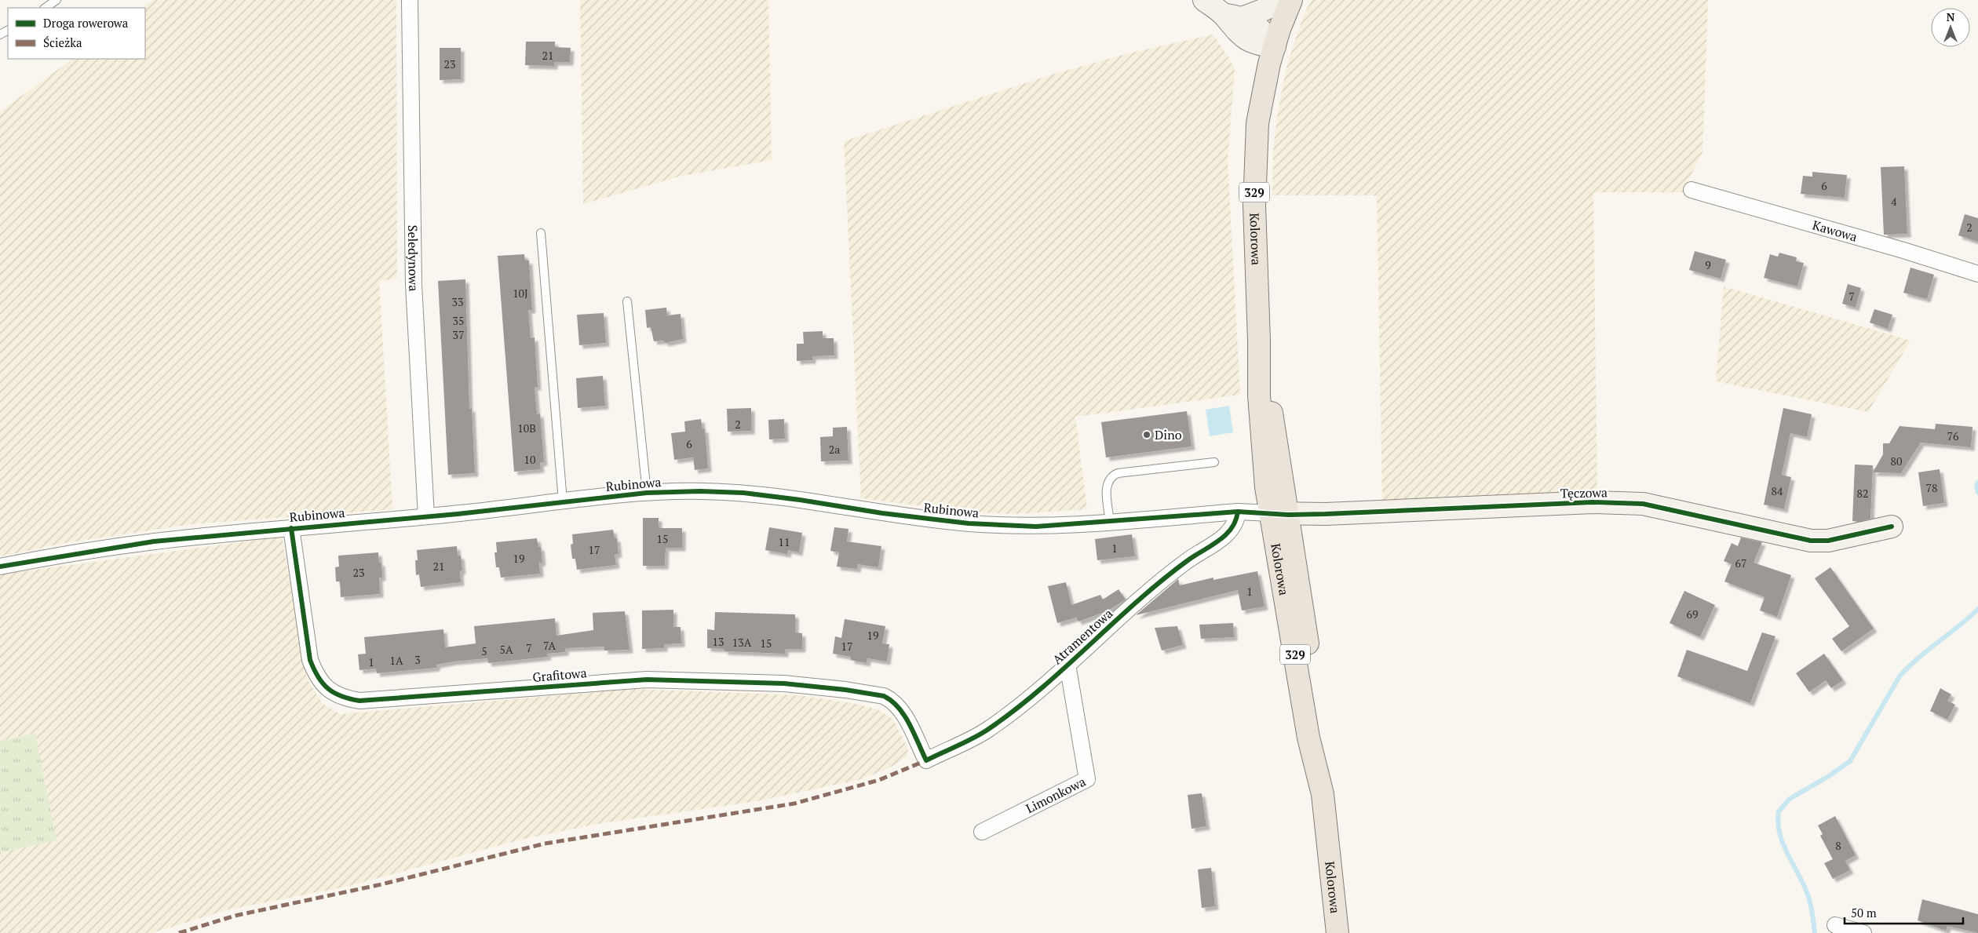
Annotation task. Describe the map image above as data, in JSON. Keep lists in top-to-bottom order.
{
  "streets": {
    "main road": ["329", "Kolorowa"],
    "street": [
      "Kawowa",
      "Seledynowa",
      "Rubinowa",
      "Tęczowa",
      "Atramentowa",
      "Grafitowa",
      "Limonkowa"
    ]
  },
  "crossings": [
    ["329", "Kolorowa"],
    ["Kolorowa", "Rubinowa"],
    ["Kolorowa", "Tęczowa"],
    ["Seledynowa", "Rubinowa"],
    ["Rubinowa", "Tęczowa"],
    ["Rubinowa", "Atramentowa"],
    ["Rubinowa", "Grafitowa"],
    ["Atramentowa", "Grafitowa"],
    ["Atramentowa", "Limonkowa"]
  ],
  "places": ["Dino"],
  "house_numbers": [
    "21",
    "23",
    "6",
    "4",
    "2",
    "9",
    "10J",
    "7",
    "33",
    "35",
    "37",
    "2",
    "10B",
    "76",
    "6",
    "2a",
    "10",
    "80",
    "78",
    "84",
    "82",
    "15",
    "11",
    "1",
    "17",
    "19",
    "67",
    "21",
    "23",
    "1",
    "69",
    "19",
    "13",
    "13A",
    "15",
    "7A",
    "17",
    "7",
    "5A",
    "5",
    "3",
    "1A",
    "1",
    "8"
  ],
  "legend": ["Droga rowerowa", "Ścieżka"],
  "scale_bar": "50 m",
  "north": "top"
}
